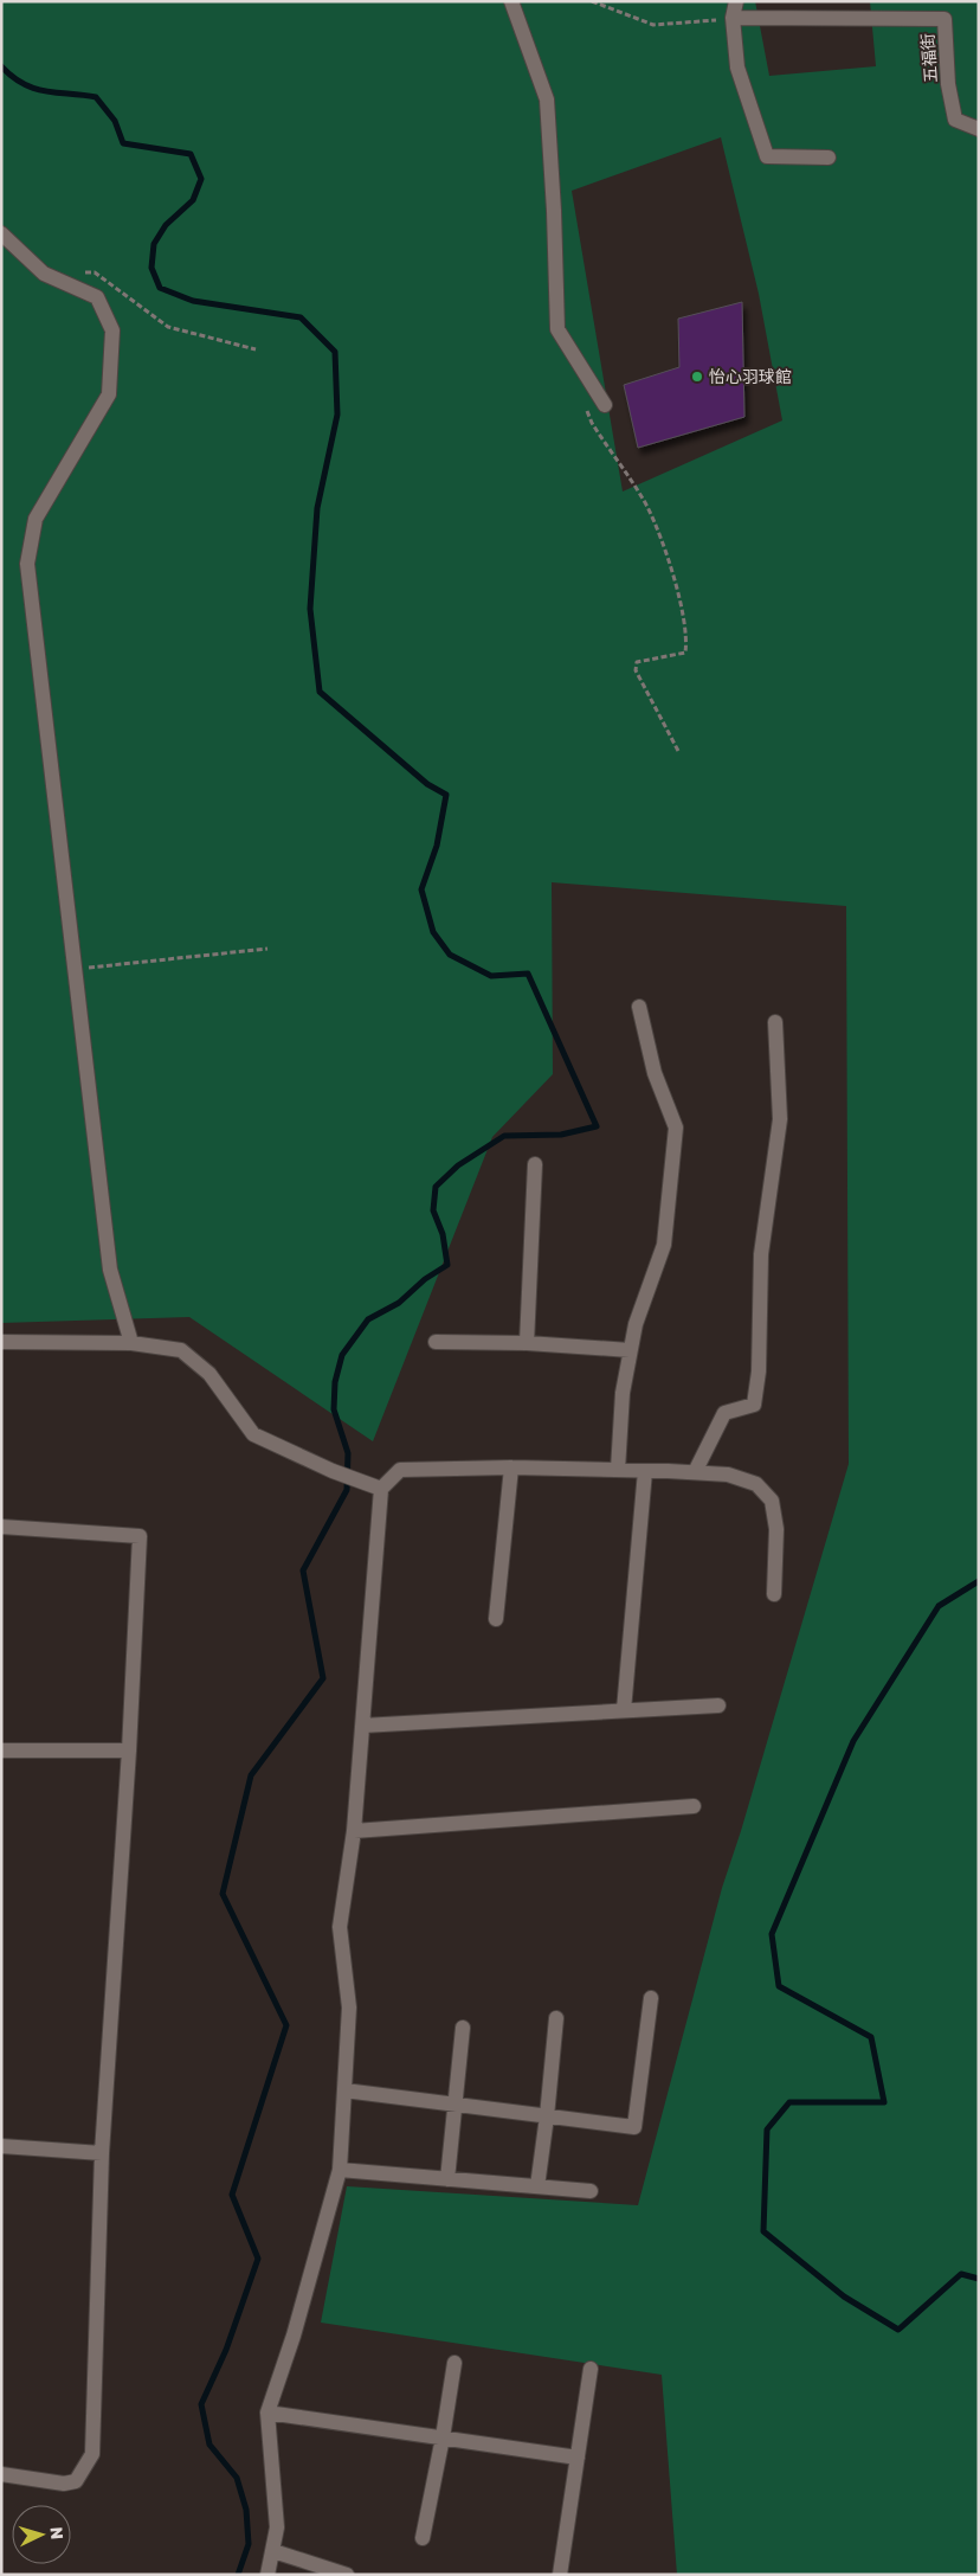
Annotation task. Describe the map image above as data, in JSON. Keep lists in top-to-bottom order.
{
  "streets": {
    "street": ["五福街"]
  },
  "places": ["怡心羽球館"],
  "north": "right"
}
